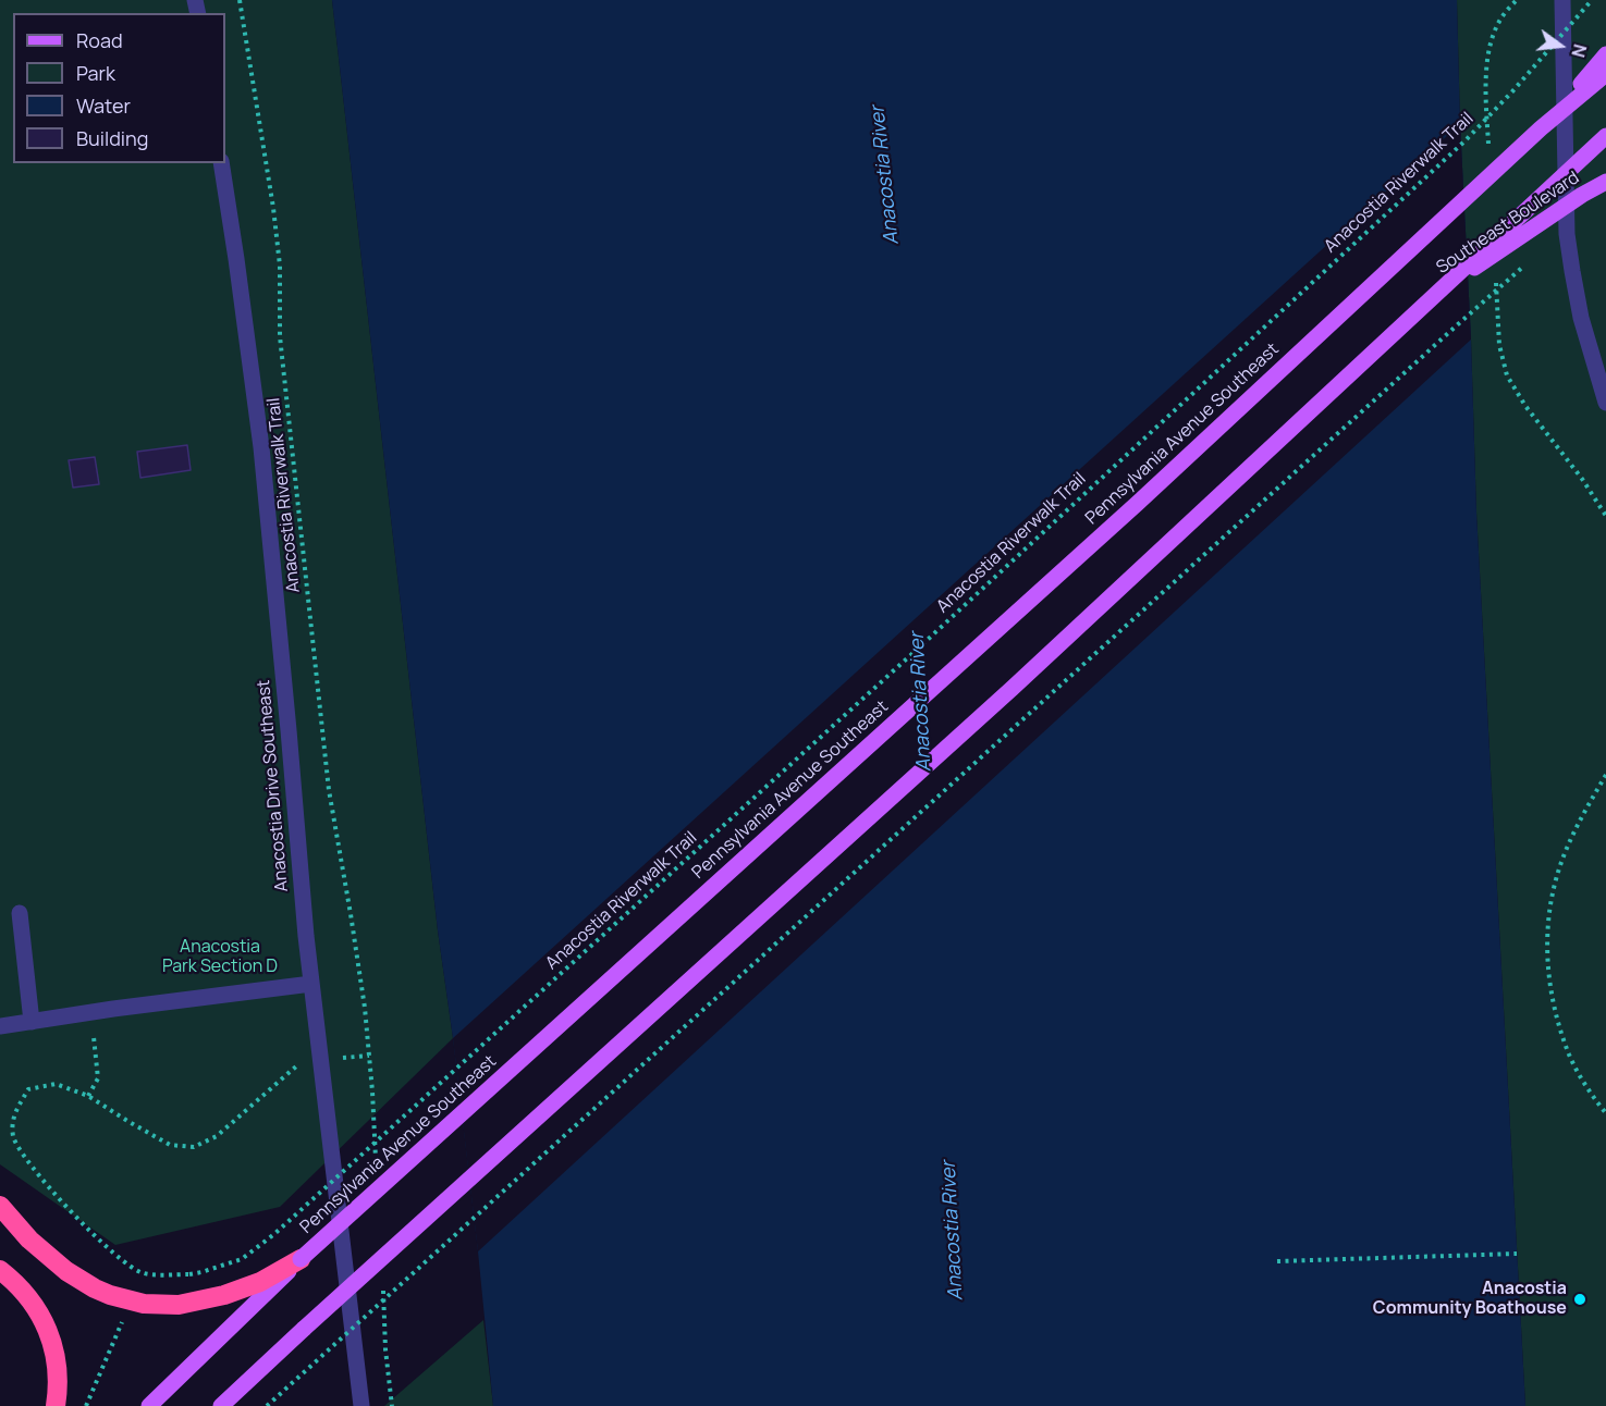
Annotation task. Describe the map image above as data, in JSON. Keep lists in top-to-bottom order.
{
  "streets": {
    "main road": ["Southeast Boulevard", "Pennsylvania Avenue Southeast"],
    "street": ["Anacostia Drive Southeast"],
    "path": ["Anacostia Riverwalk Trail"]
  },
  "water": ["Anacostia River"],
  "parks": ["Anacostia Park Section D"],
  "places": ["Anacostia Community Boathouse"],
  "legend": [
    "Road",
    "Park",
    "Water",
    "Building"
  ],
  "north": "right"
}
